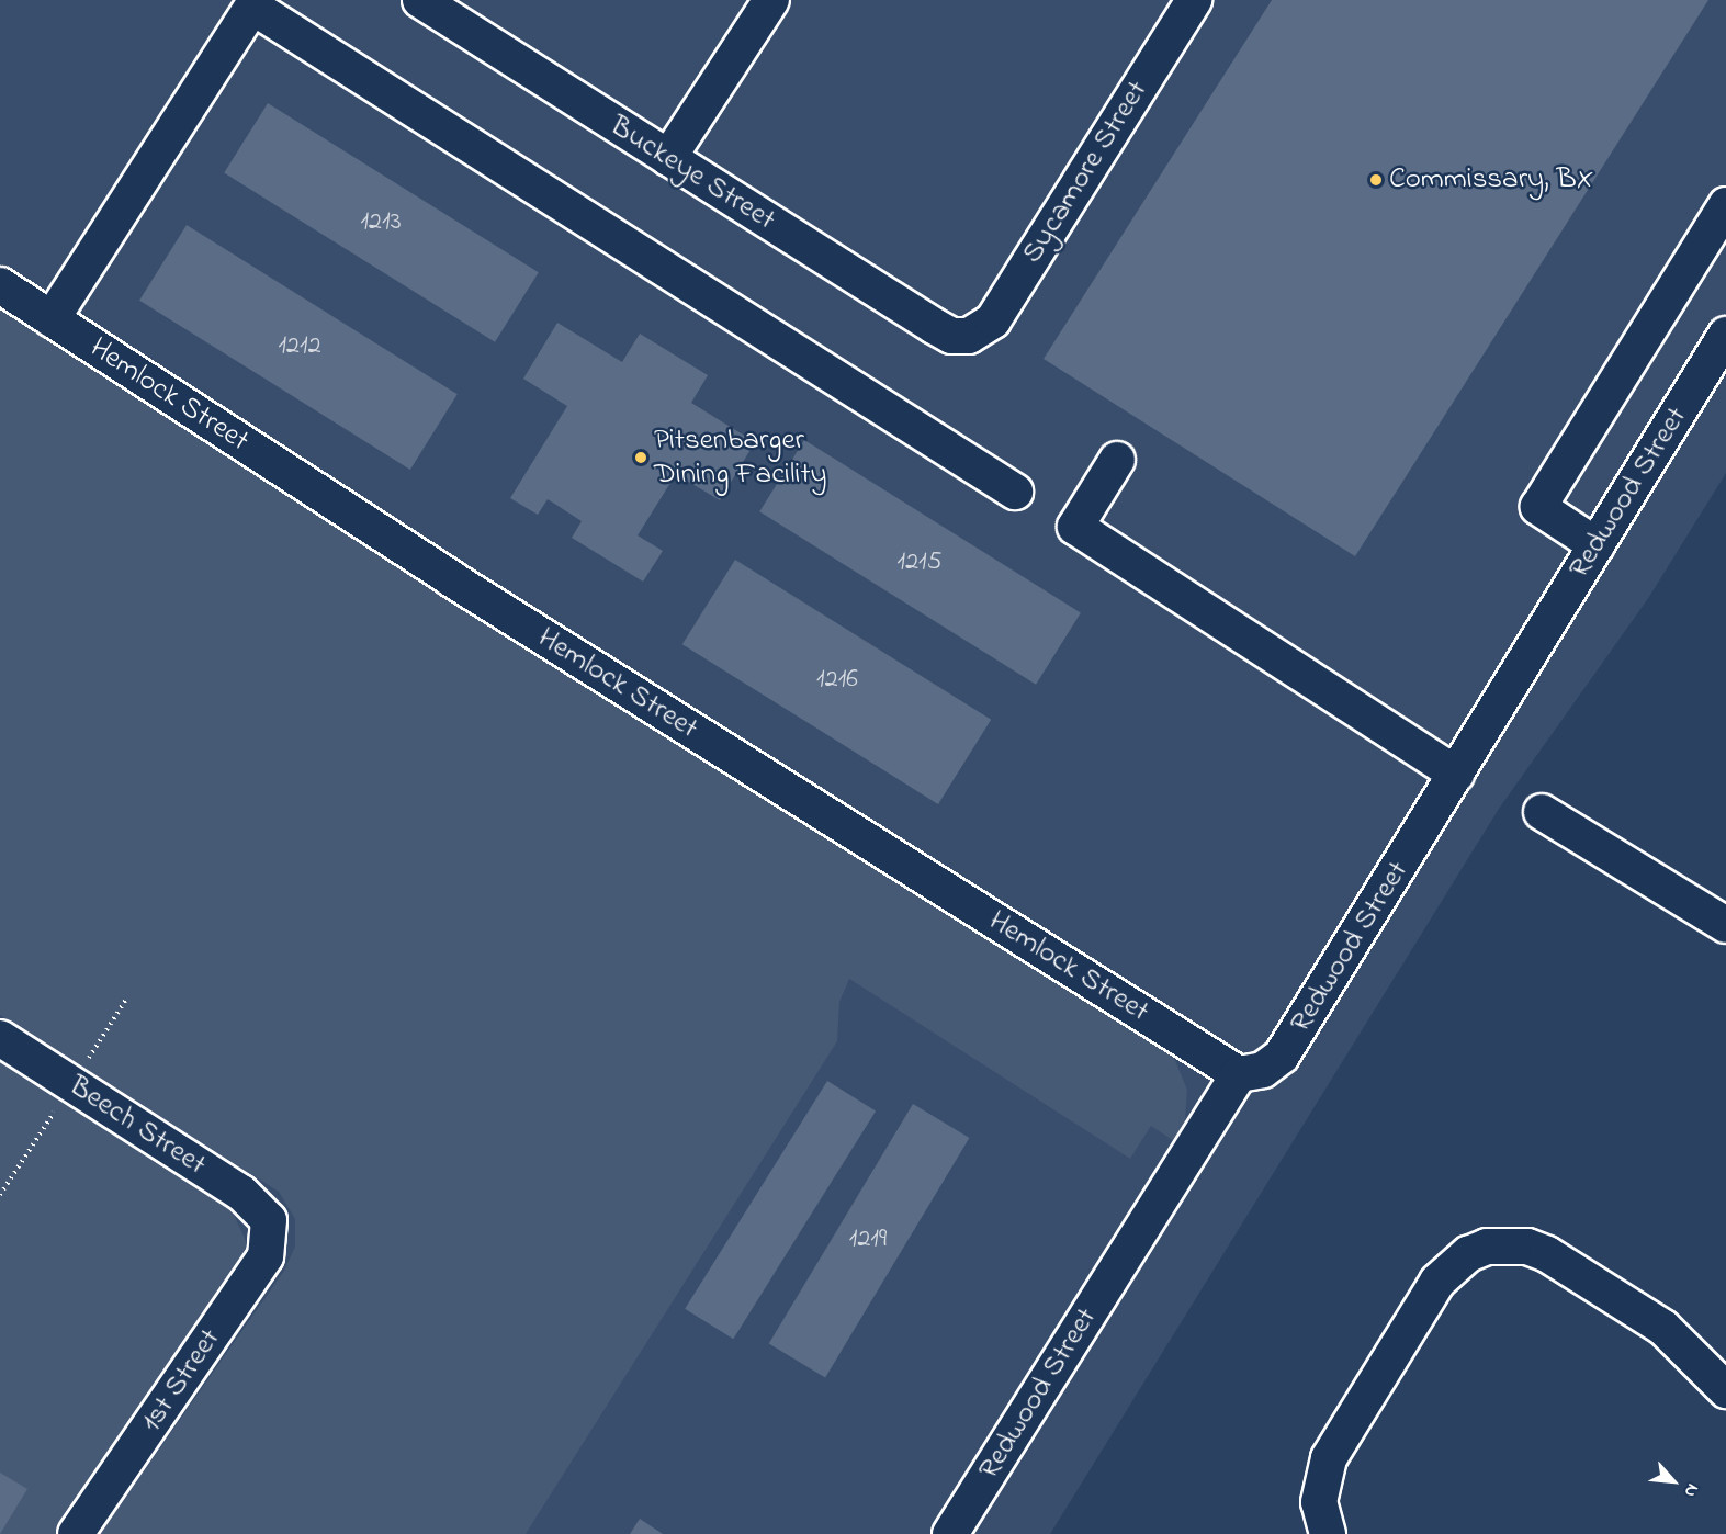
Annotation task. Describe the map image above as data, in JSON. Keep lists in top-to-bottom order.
{
  "streets": {
    "street": [
      "Sycamore Street",
      "Buckeye Street",
      "Hemlock Street",
      "Redwood Street",
      "Beech Street",
      "1st Street"
    ]
  },
  "crossings": [
    ["Sycamore Street", "Buckeye Street"],
    ["Hemlock Street", "Redwood Street"],
    ["Beech Street", "1st Street"]
  ],
  "places": ["Commissary, BX", "Pitsenbarger Dining Facility"],
  "house_numbers": [
    "1213",
    "1212",
    "1215",
    "1216",
    "1219"
  ],
  "north": "bottom right"
}
